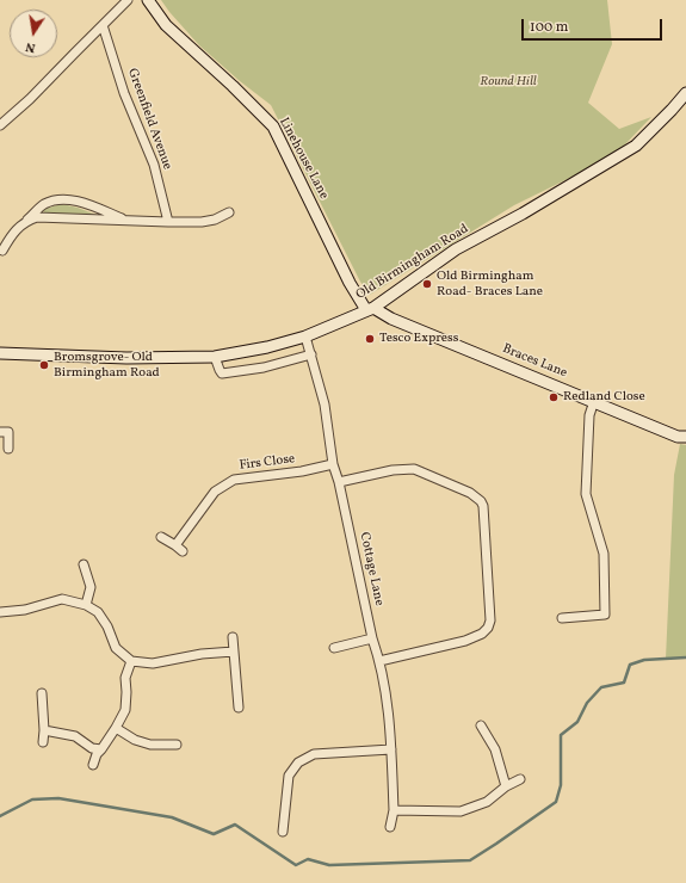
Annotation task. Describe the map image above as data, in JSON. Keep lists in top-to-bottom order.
{
  "streets": {
    "main road": ["Linehouse Lane", "Old Birmingham Road", "Braces Lane"],
    "street": ["Greenfield Avenue", "Firs Close", "Cottage Lane"]
  },
  "crossings": [
    ["Linehouse Lane", "Old Birmingham Road"],
    ["Linehouse Lane", "Braces Lane"],
    ["Old Birmingham Road", "Braces Lane"],
    ["Old Birmingham Road", "Cottage Lane"],
    ["Firs Close", "Cottage Lane"]
  ],
  "parks": ["Round Hill"],
  "places": [
    "Old Birmingham Road- Braces Lane",
    "Tesco Express",
    "Bromsgrove- Old Birmingham Road",
    "Redland Close"
  ],
  "scale_bar": "100 m",
  "north": "bottom"
}
